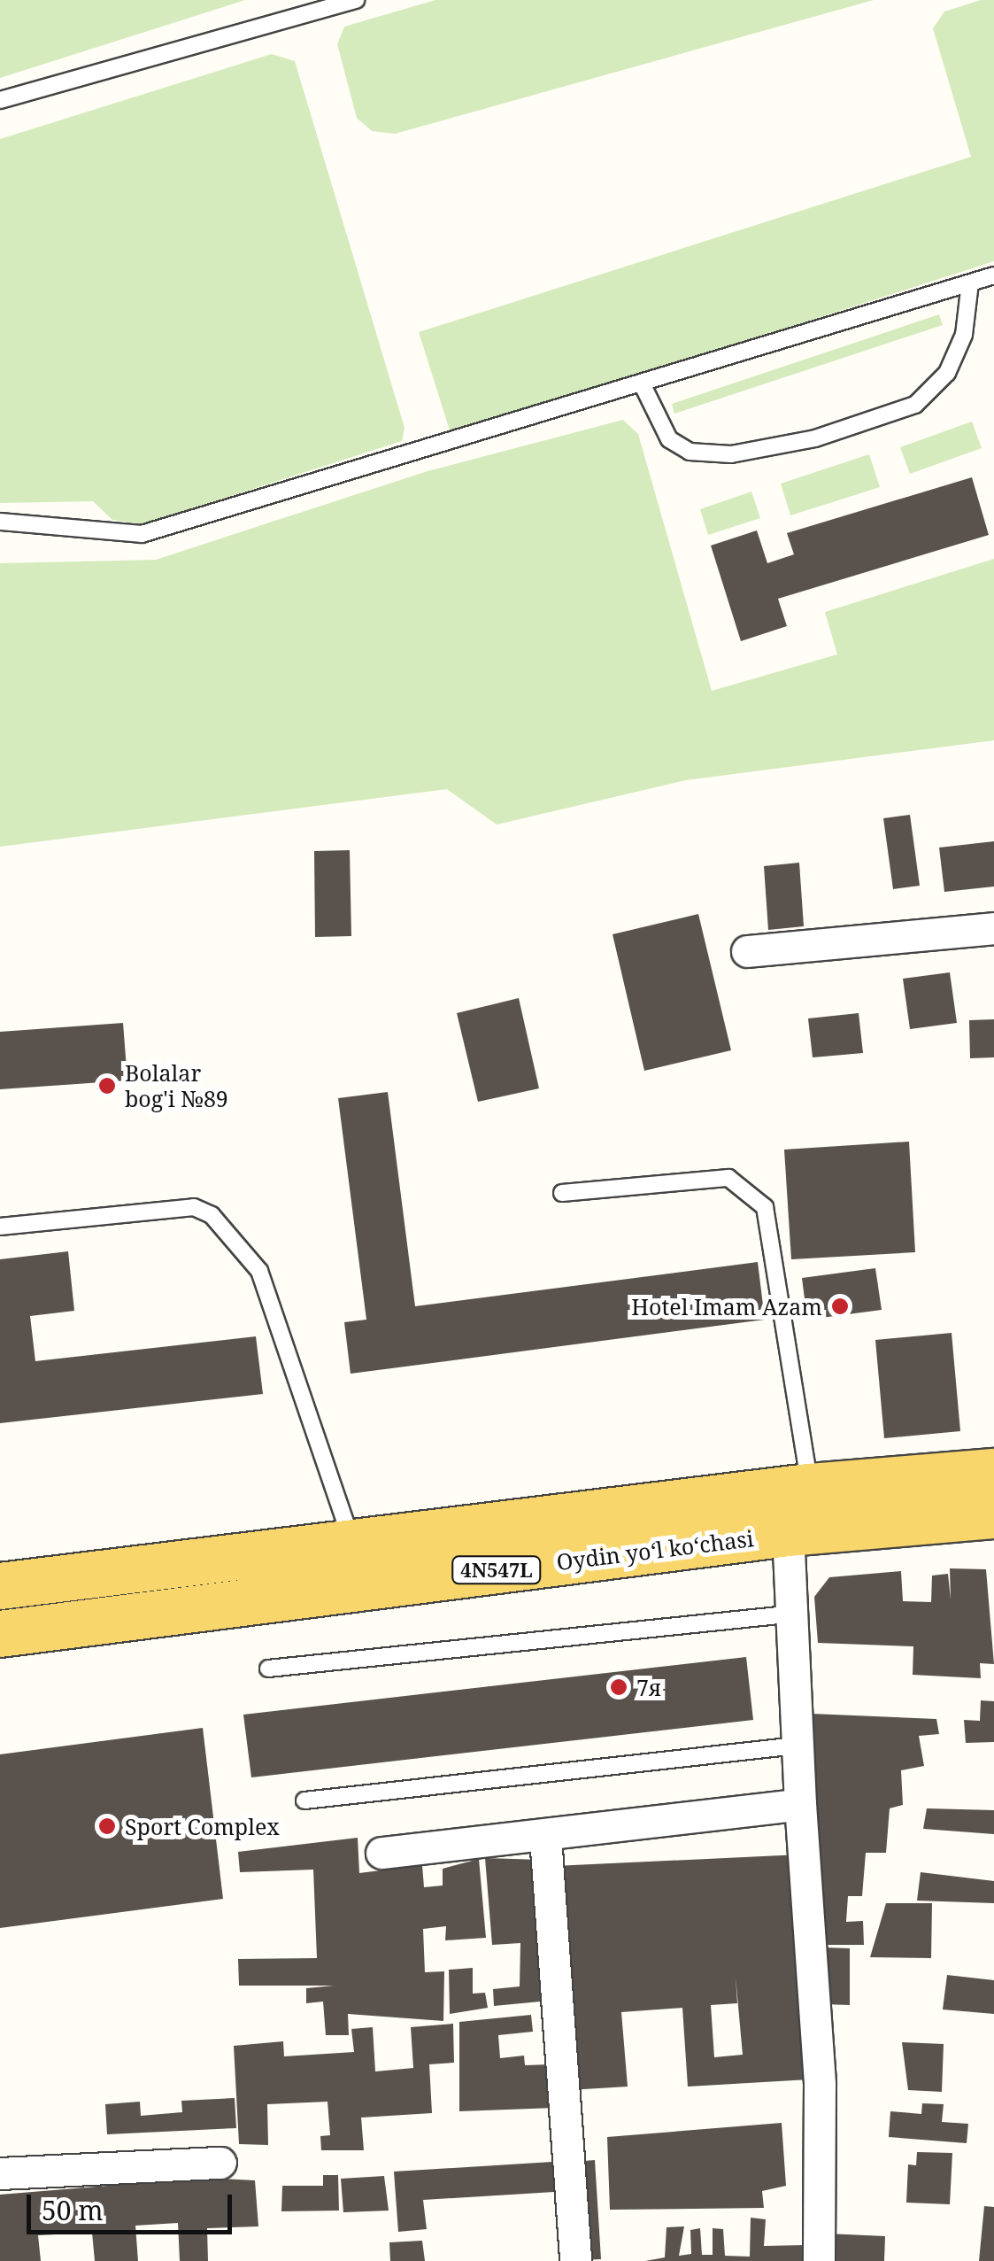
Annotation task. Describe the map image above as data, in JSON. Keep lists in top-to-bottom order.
{
  "streets": {
    "main road": ["Oydin yoʻl koʻchasi", "4N547L"]
  },
  "places": [
    "Bolalar bog'i №89",
    "Hotel Imam Azam",
    "7я",
    "Sport Complex"
  ],
  "scale_bar": "50 m"
}
